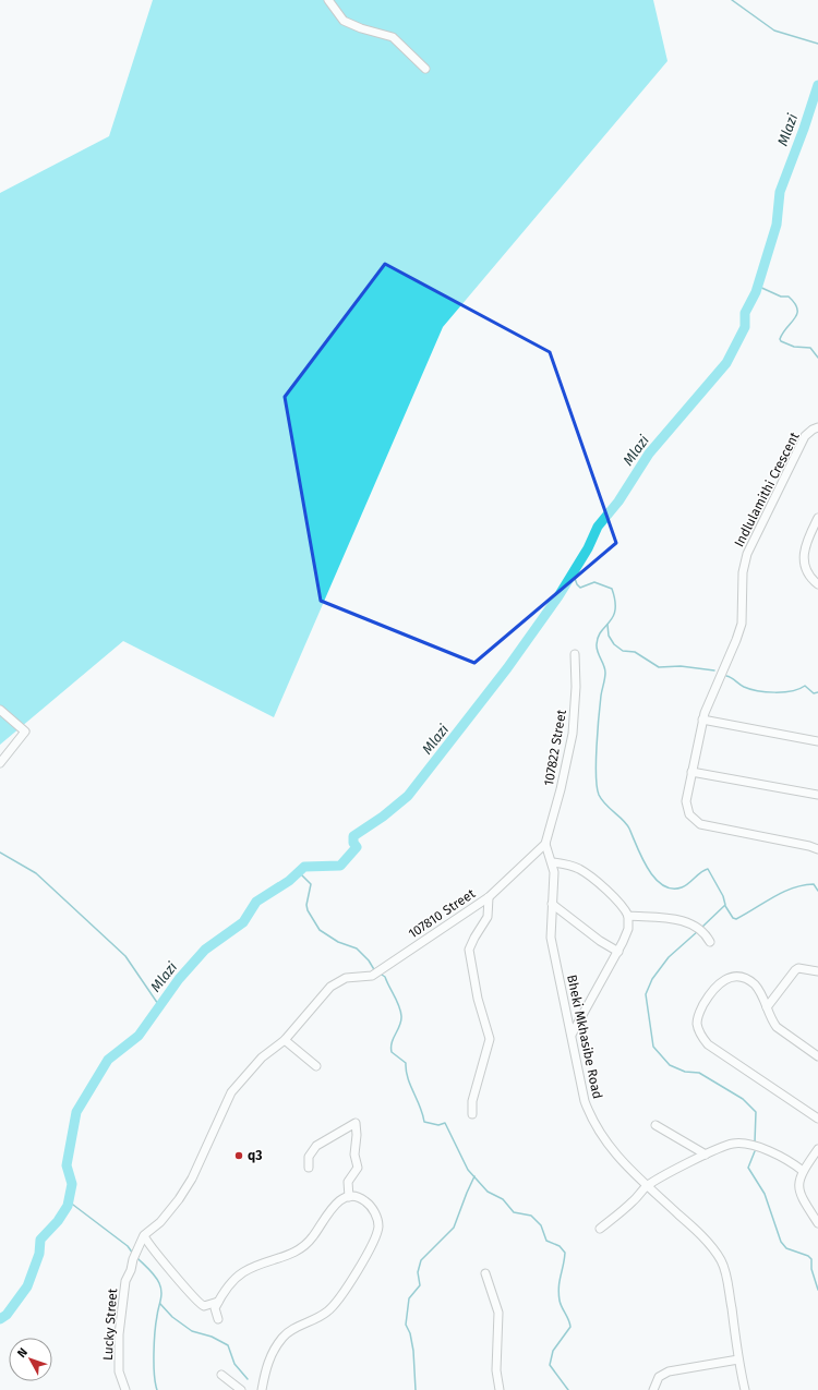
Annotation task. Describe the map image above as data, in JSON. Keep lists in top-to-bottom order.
{
  "streets": {
    "street": [
      "Indlulamithi Crescent",
      "107822 Street",
      "107810 Street",
      "Bheki Mkhasibe Road",
      "Lucky Street"
    ]
  },
  "crossings": [
    ["107822 Street", "107810 Street"]
  ],
  "water": ["Mlazi"],
  "places": ["q3"],
  "north": "top left"
}
